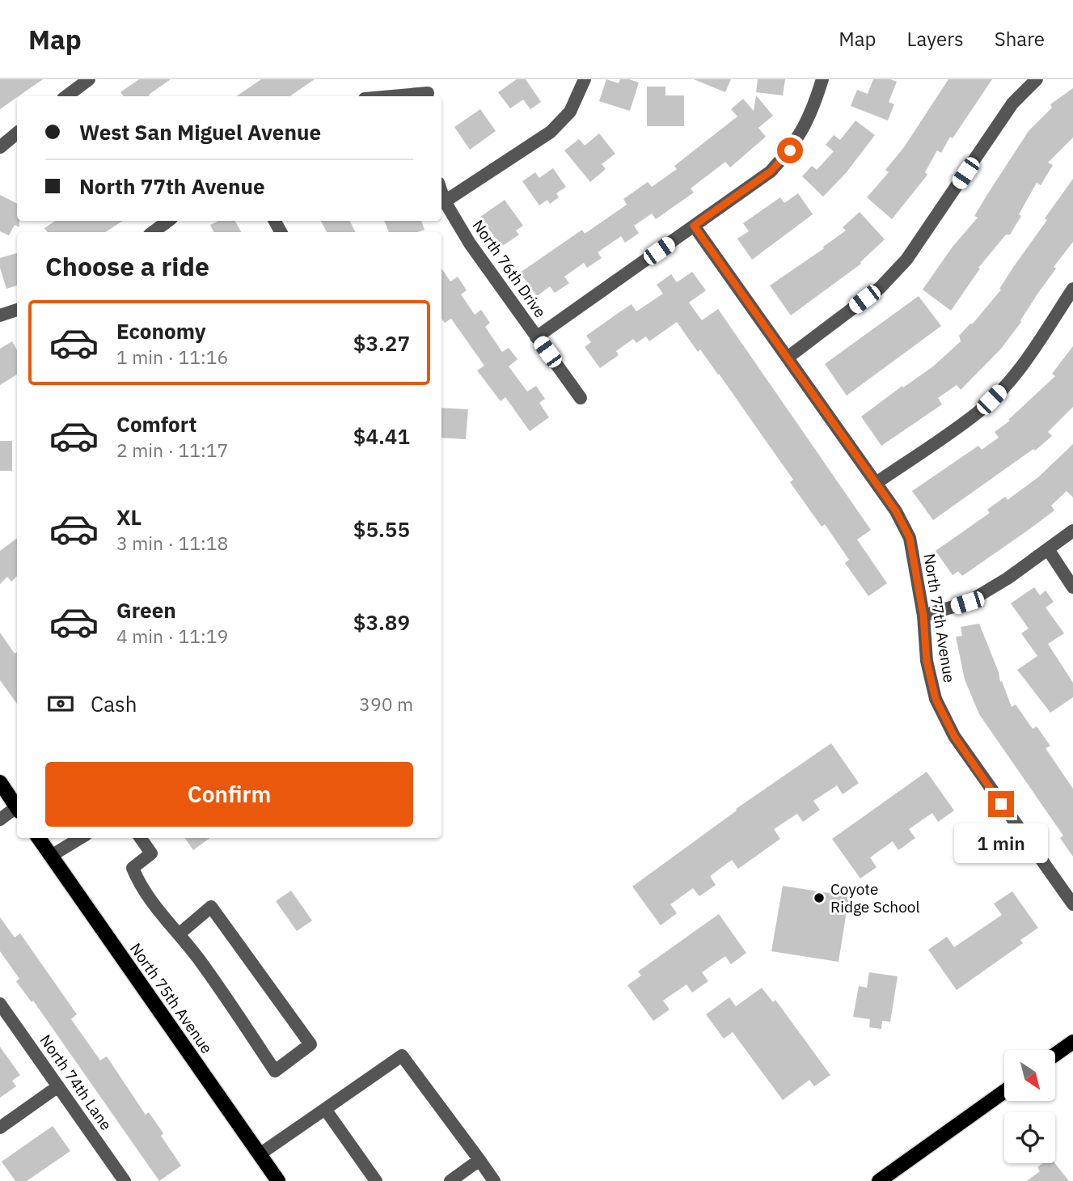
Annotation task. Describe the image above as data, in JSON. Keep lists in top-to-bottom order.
{
  "streets": {
    "main road": ["North 75th Avenue"],
    "street": ["North 76th Drive", "North 77th Avenue", "North 74th Lane"]
  },
  "places": ["Coyote Ridge School"],
  "north": "bottom right",
  "page": {
    "header": "Map",
    "nav": ["Map", "Layers", "Share"],
    "banner": ["West San Miguel Avenue", "North 77th Avenue"],
    "heading": "Choose a ride",
    "list": [
      {
        "name": "Economy",
        "note": "1 min · 11:16",
        "value": "$3.27"
      },
      {
        "name": "Comfort",
        "note": "2 min · 11:17",
        "value": "$4.41"
      },
      {
        "name": "XL",
        "note": "3 min · 11:18",
        "value": "$5.55"
      },
      {
        "name": "Green",
        "note": "4 min · 11:19",
        "value": "$3.89"
      }
    ],
    "pay": ["Cash", "390 m"],
    "buttons": "Confirm",
    "bubble": "1 min"
  }
}
